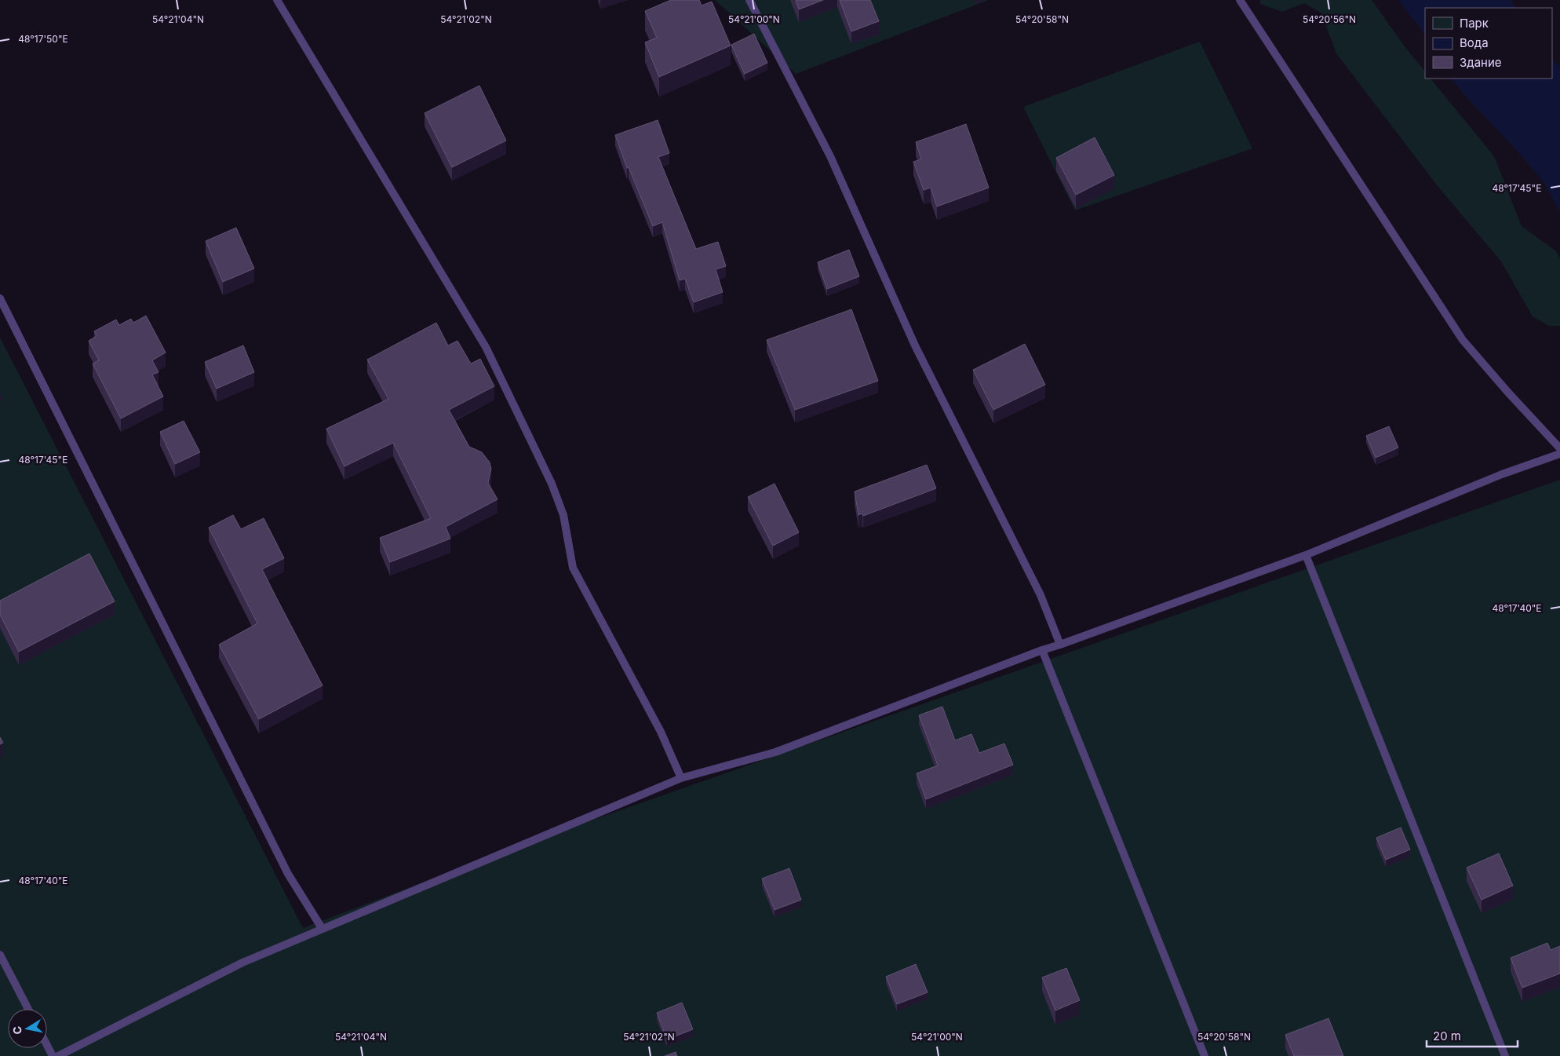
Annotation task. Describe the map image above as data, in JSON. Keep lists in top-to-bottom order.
{
  "legend": ["Парк", "Вода", "Здание"],
  "scale_bar": "20 m",
  "north": "left",
  "coordinates": [
    "54°21'04\"N",
    "54°21'02\"N",
    "54°21'00\"N",
    "54°20'58\"N",
    "54°20'56\"N",
    "48°17'50\"E",
    "48°17'45\"E",
    "48°17'40\"E"
  ]
}
